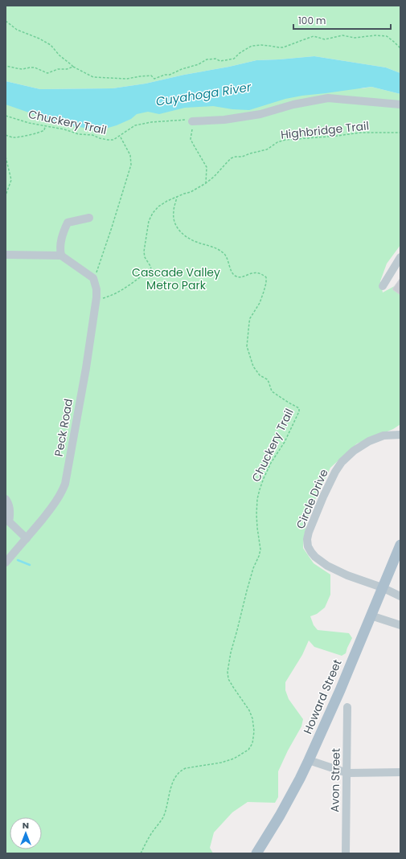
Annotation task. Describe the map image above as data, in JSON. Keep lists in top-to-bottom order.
{
  "streets": {
    "main road": ["Howard Street"],
    "street": ["Peck Road", "Circle Drive", "Avon Street"],
    "path": ["Chuckery Trail", "Highbridge Trail"]
  },
  "crossings": [
    ["Chuckery Trail", "Highbridge Trail"],
    ["Circle Drive", "Howard Street"]
  ],
  "water": ["Cuyahoga River"],
  "parks": ["Cascade Valley Metro Park"],
  "scale_bar": "100 m",
  "north": "top"
}
